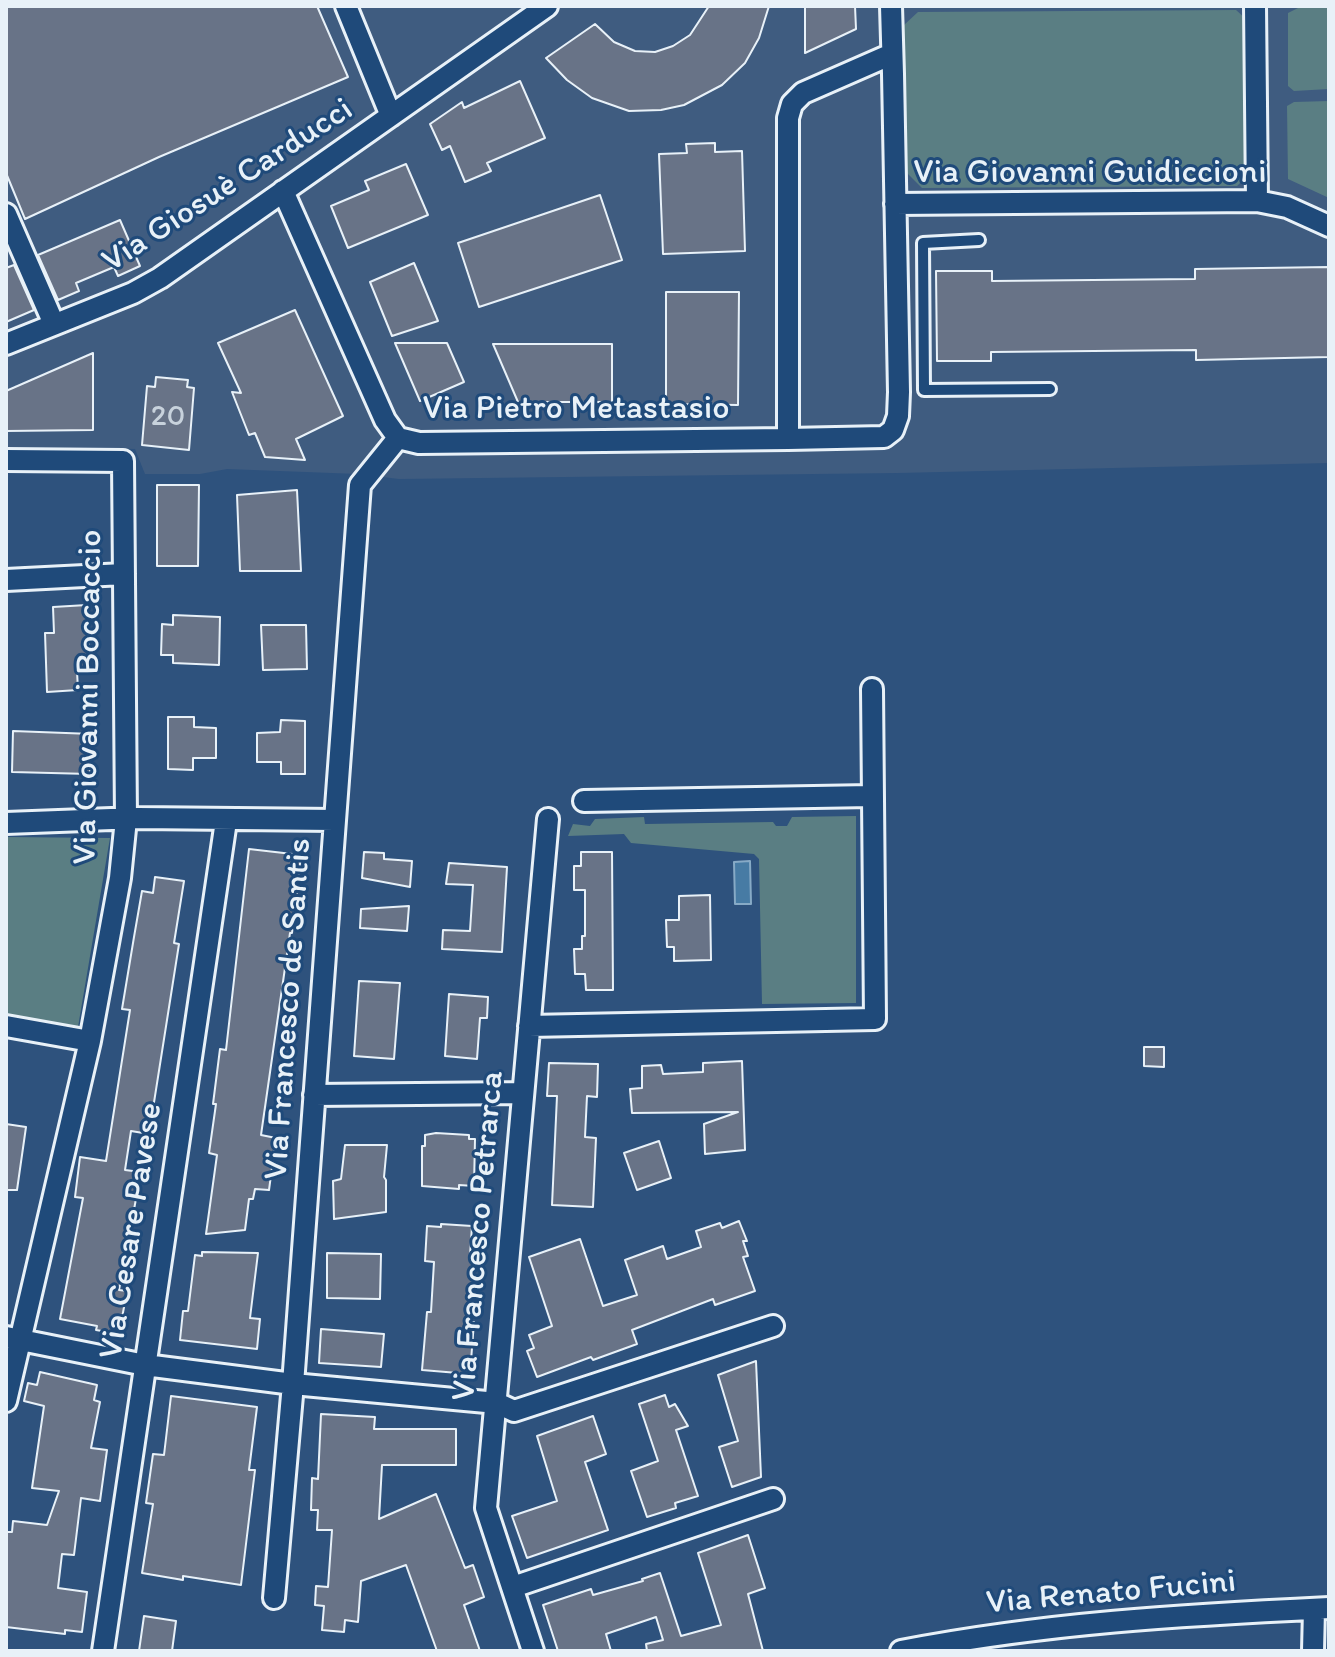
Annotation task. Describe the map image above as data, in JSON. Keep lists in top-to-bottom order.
{
  "streets": {
    "street": [
      "Via Giovanni Guidiccioni",
      "Via Giosuè Carducci",
      "Via Pietro Metastasio",
      "Via Giovanni Boccaccio",
      "Via Francesco de Santis",
      "Via Cesare Pavese",
      "Via Francesco Petrarca",
      "Via Renato Fucini"
    ]
  },
  "crossings": [
    ["Via Giovanni Guidiccioni", "Via Pietro Metastasio"],
    ["Via Giosuè Carducci", "Via Pietro Metastasio"],
    ["Via Pietro Metastasio", "Via Francesco de Santis"]
  ],
  "house_numbers": ["20"]
}
